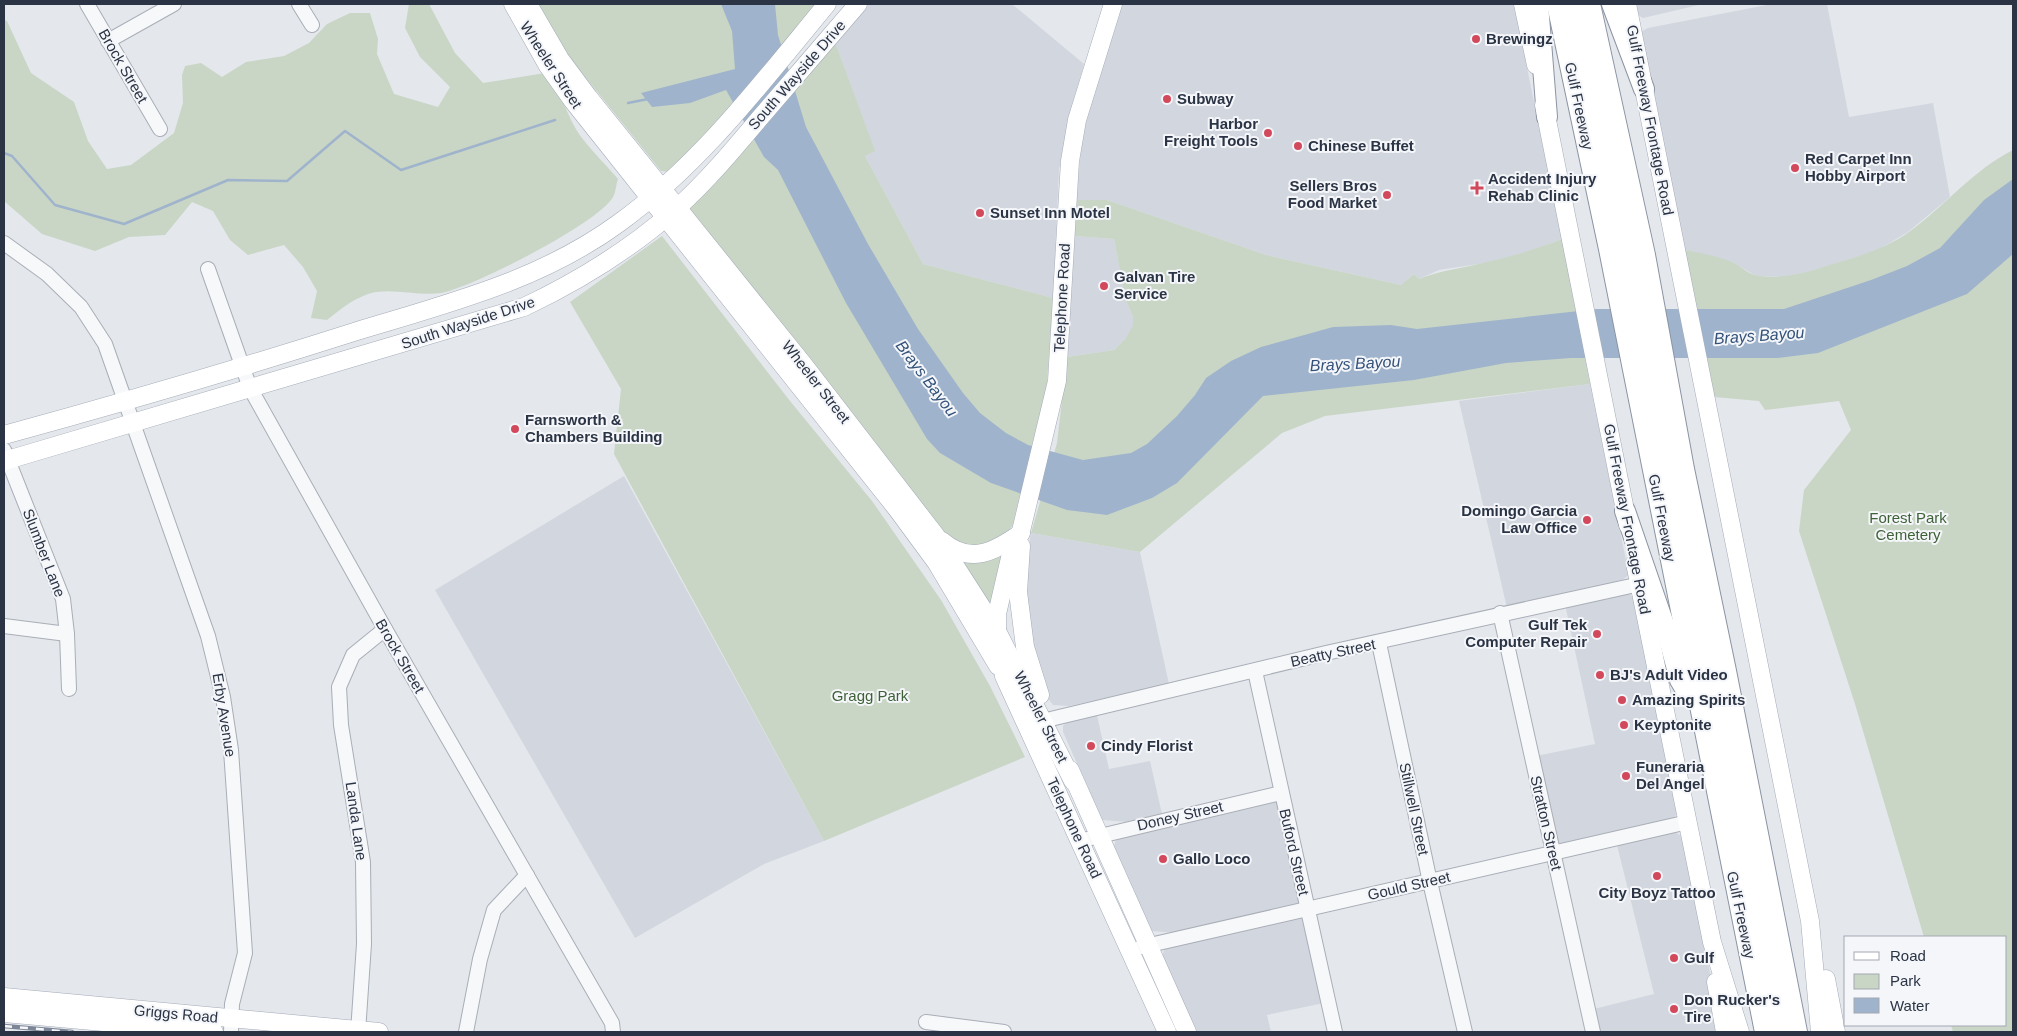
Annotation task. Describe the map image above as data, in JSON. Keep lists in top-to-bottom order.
{
  "streets": {
    "highway": ["Gulf Freeway"],
    "main road": [
      "Wheeler Street",
      "South Wayside Drive",
      "Gulf Freeway Frontage Road",
      "Telephone Road",
      "Griggs Road"
    ],
    "street": [
      "Brock Street",
      "Slumber Lane",
      "Beatty Street",
      "Erby Avenue",
      "Stillwell Street",
      "Doney Street",
      "Landa Lane",
      "Stratton Street",
      "Buford Street",
      "Gould Street"
    ]
  },
  "crossings": [
    ["Wheeler Street", "South Wayside Drive"],
    ["Wheeler Street", "Telephone Road"],
    ["Wheeler Street", "Beatty Street"],
    ["Brock Street", "South Wayside Drive"],
    ["Brock Street", "Landa Lane"],
    ["South Wayside Drive", "Slumber Lane"],
    ["South Wayside Drive", "Erby Avenue"],
    ["Gulf Freeway Frontage Road", "Beatty Street"],
    ["Gulf Freeway Frontage Road", "Gould Street"],
    ["Telephone Road", "Beatty Street"],
    ["Telephone Road", "Doney Street"],
    ["Telephone Road", "Gould Street"],
    ["Beatty Street", "Stillwell Street"],
    ["Beatty Street", "Stratton Street"],
    ["Beatty Street", "Buford Street"],
    ["Erby Avenue", "Griggs Road"],
    ["Stillwell Street", "Gould Street"],
    ["Doney Street", "Buford Street"],
    ["Landa Lane", "Griggs Road"],
    ["Stratton Street", "Gould Street"],
    ["Buford Street", "Gould Street"]
  ],
  "water": ["Brays Bayou"],
  "parks": ["Forest Park Cemetery", "Gragg Park"],
  "places": {
    "other": [
      "Brewingz",
      "Subway",
      "Harbor Freight Tools",
      "Chinese Buffet",
      "Red Carpet Inn Hobby Airport",
      "Sellers Bros Food Market",
      "Sunset Inn Motel",
      "Galvan Tire Service",
      "Farnsworth & Chambers Building",
      "Domingo Garcia Law Office",
      "Gulf Tek Computer Repair",
      "BJ's Adult Video",
      "Amazing Spirits",
      "Keyptonite",
      "Cindy Florist",
      "Funeraria Del Angel",
      "Gallo Loco",
      "City Boyz Tattoo",
      "Gulf",
      "Don Rucker's Tire"
    ],
    "health": ["Accident Injury Rehab Clinic"]
  },
  "legend": ["Road", "Park", "Water"]
}
